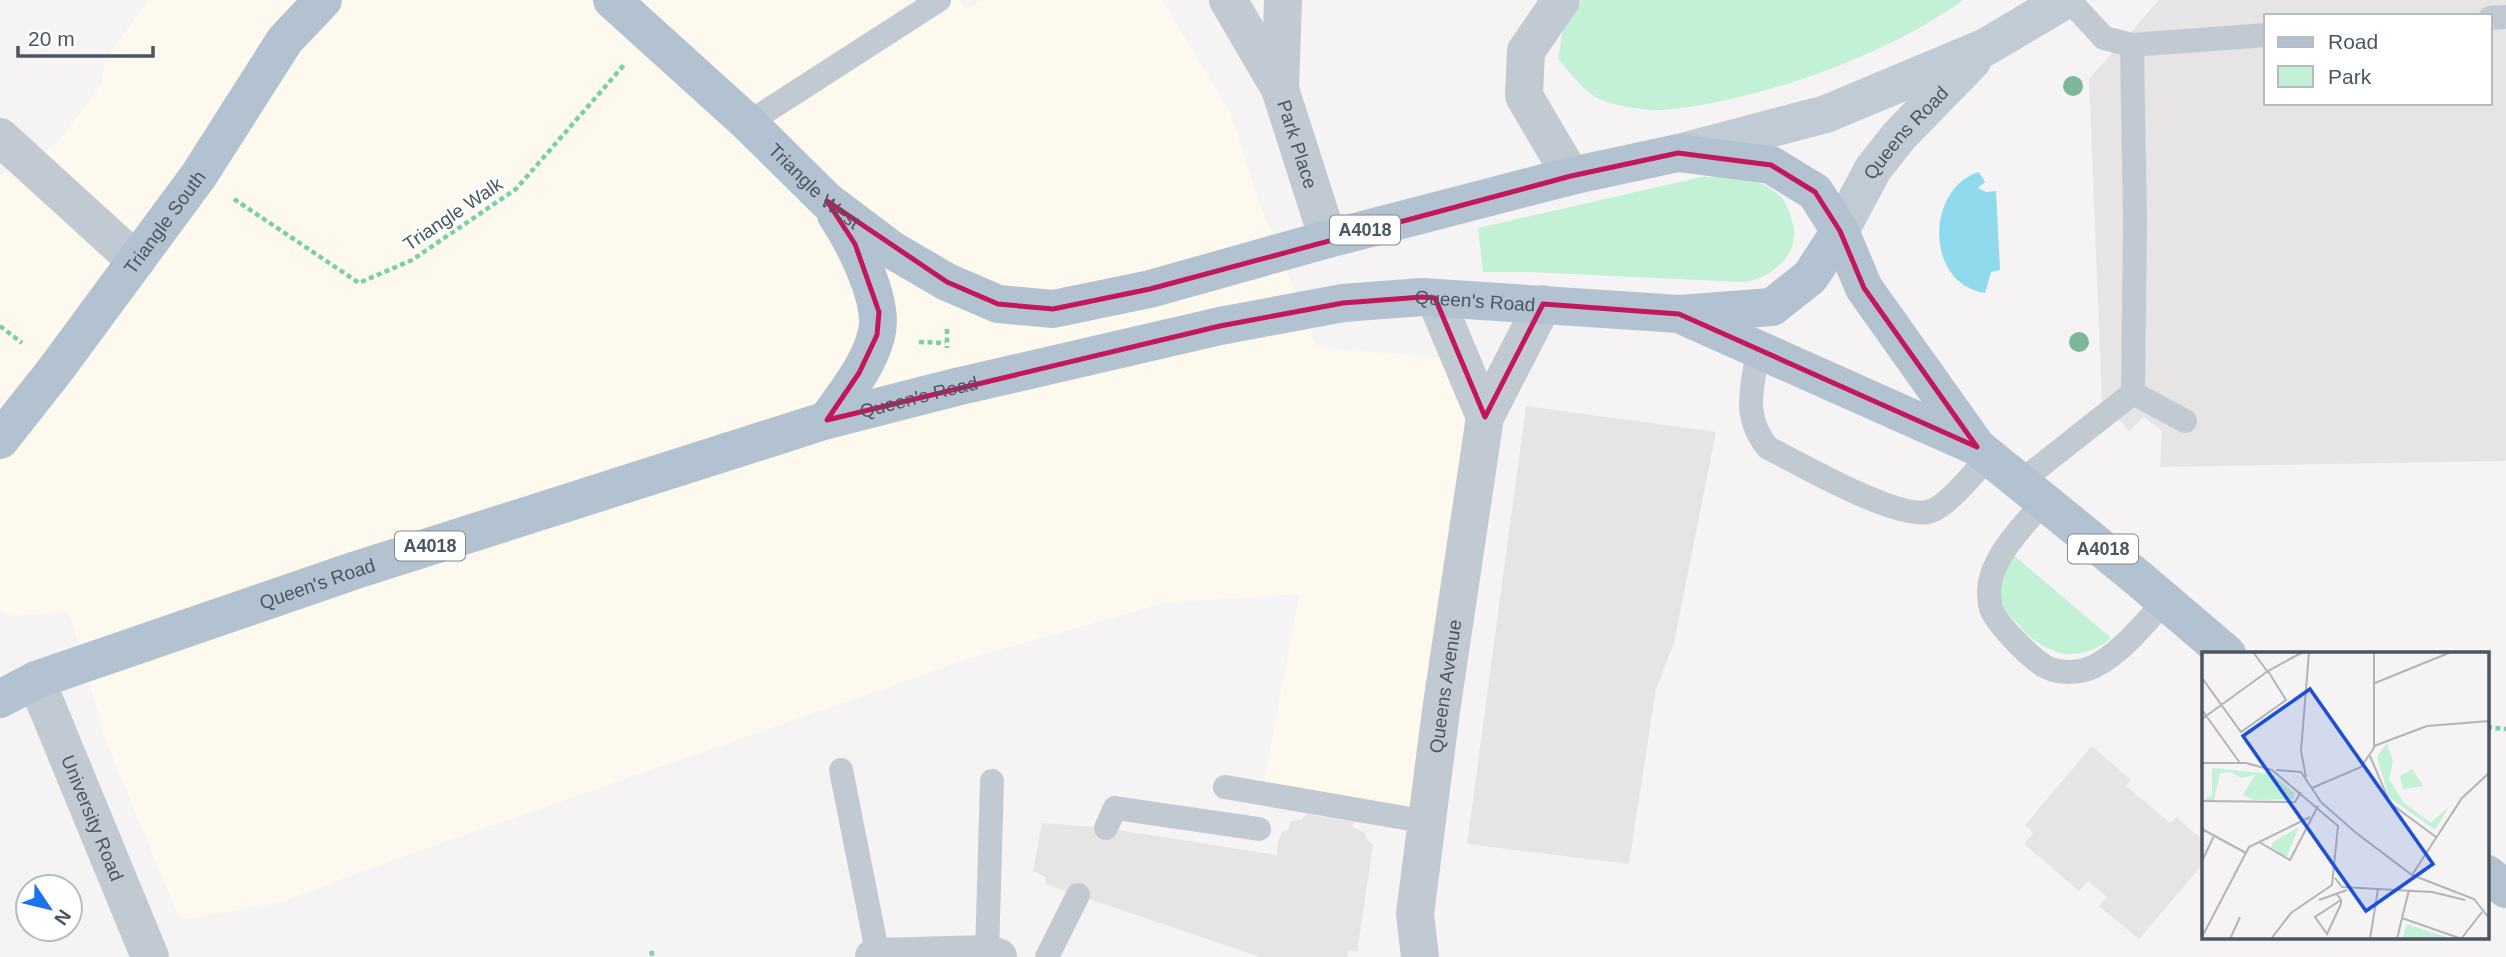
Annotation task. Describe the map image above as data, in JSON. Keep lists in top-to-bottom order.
{
  "streets": {
    "main road": [
      "Queens Road",
      "Triangle West",
      "Triangle South",
      "A4018",
      "Queen's Road"
    ],
    "street": ["Park Place", "Queens Avenue", "University Road"],
    "path": ["Triangle Walk"]
  },
  "crossings": [
    ["Queens Road", "A4018"],
    ["Queens Road", "Queen's Road"],
    ["Park Place", "Triangle West"],
    ["Park Place", "A4018"],
    ["Triangle West", "Triangle Walk"],
    ["Triangle West", "A4018"],
    ["Triangle Walk", "Triangle South"],
    ["A4018", "Queen's Road"],
    ["Queen's Road", "University Road"]
  ],
  "legend": ["Road", "Park"],
  "scale_bar": "20 m",
  "north": "bottom right"
}
